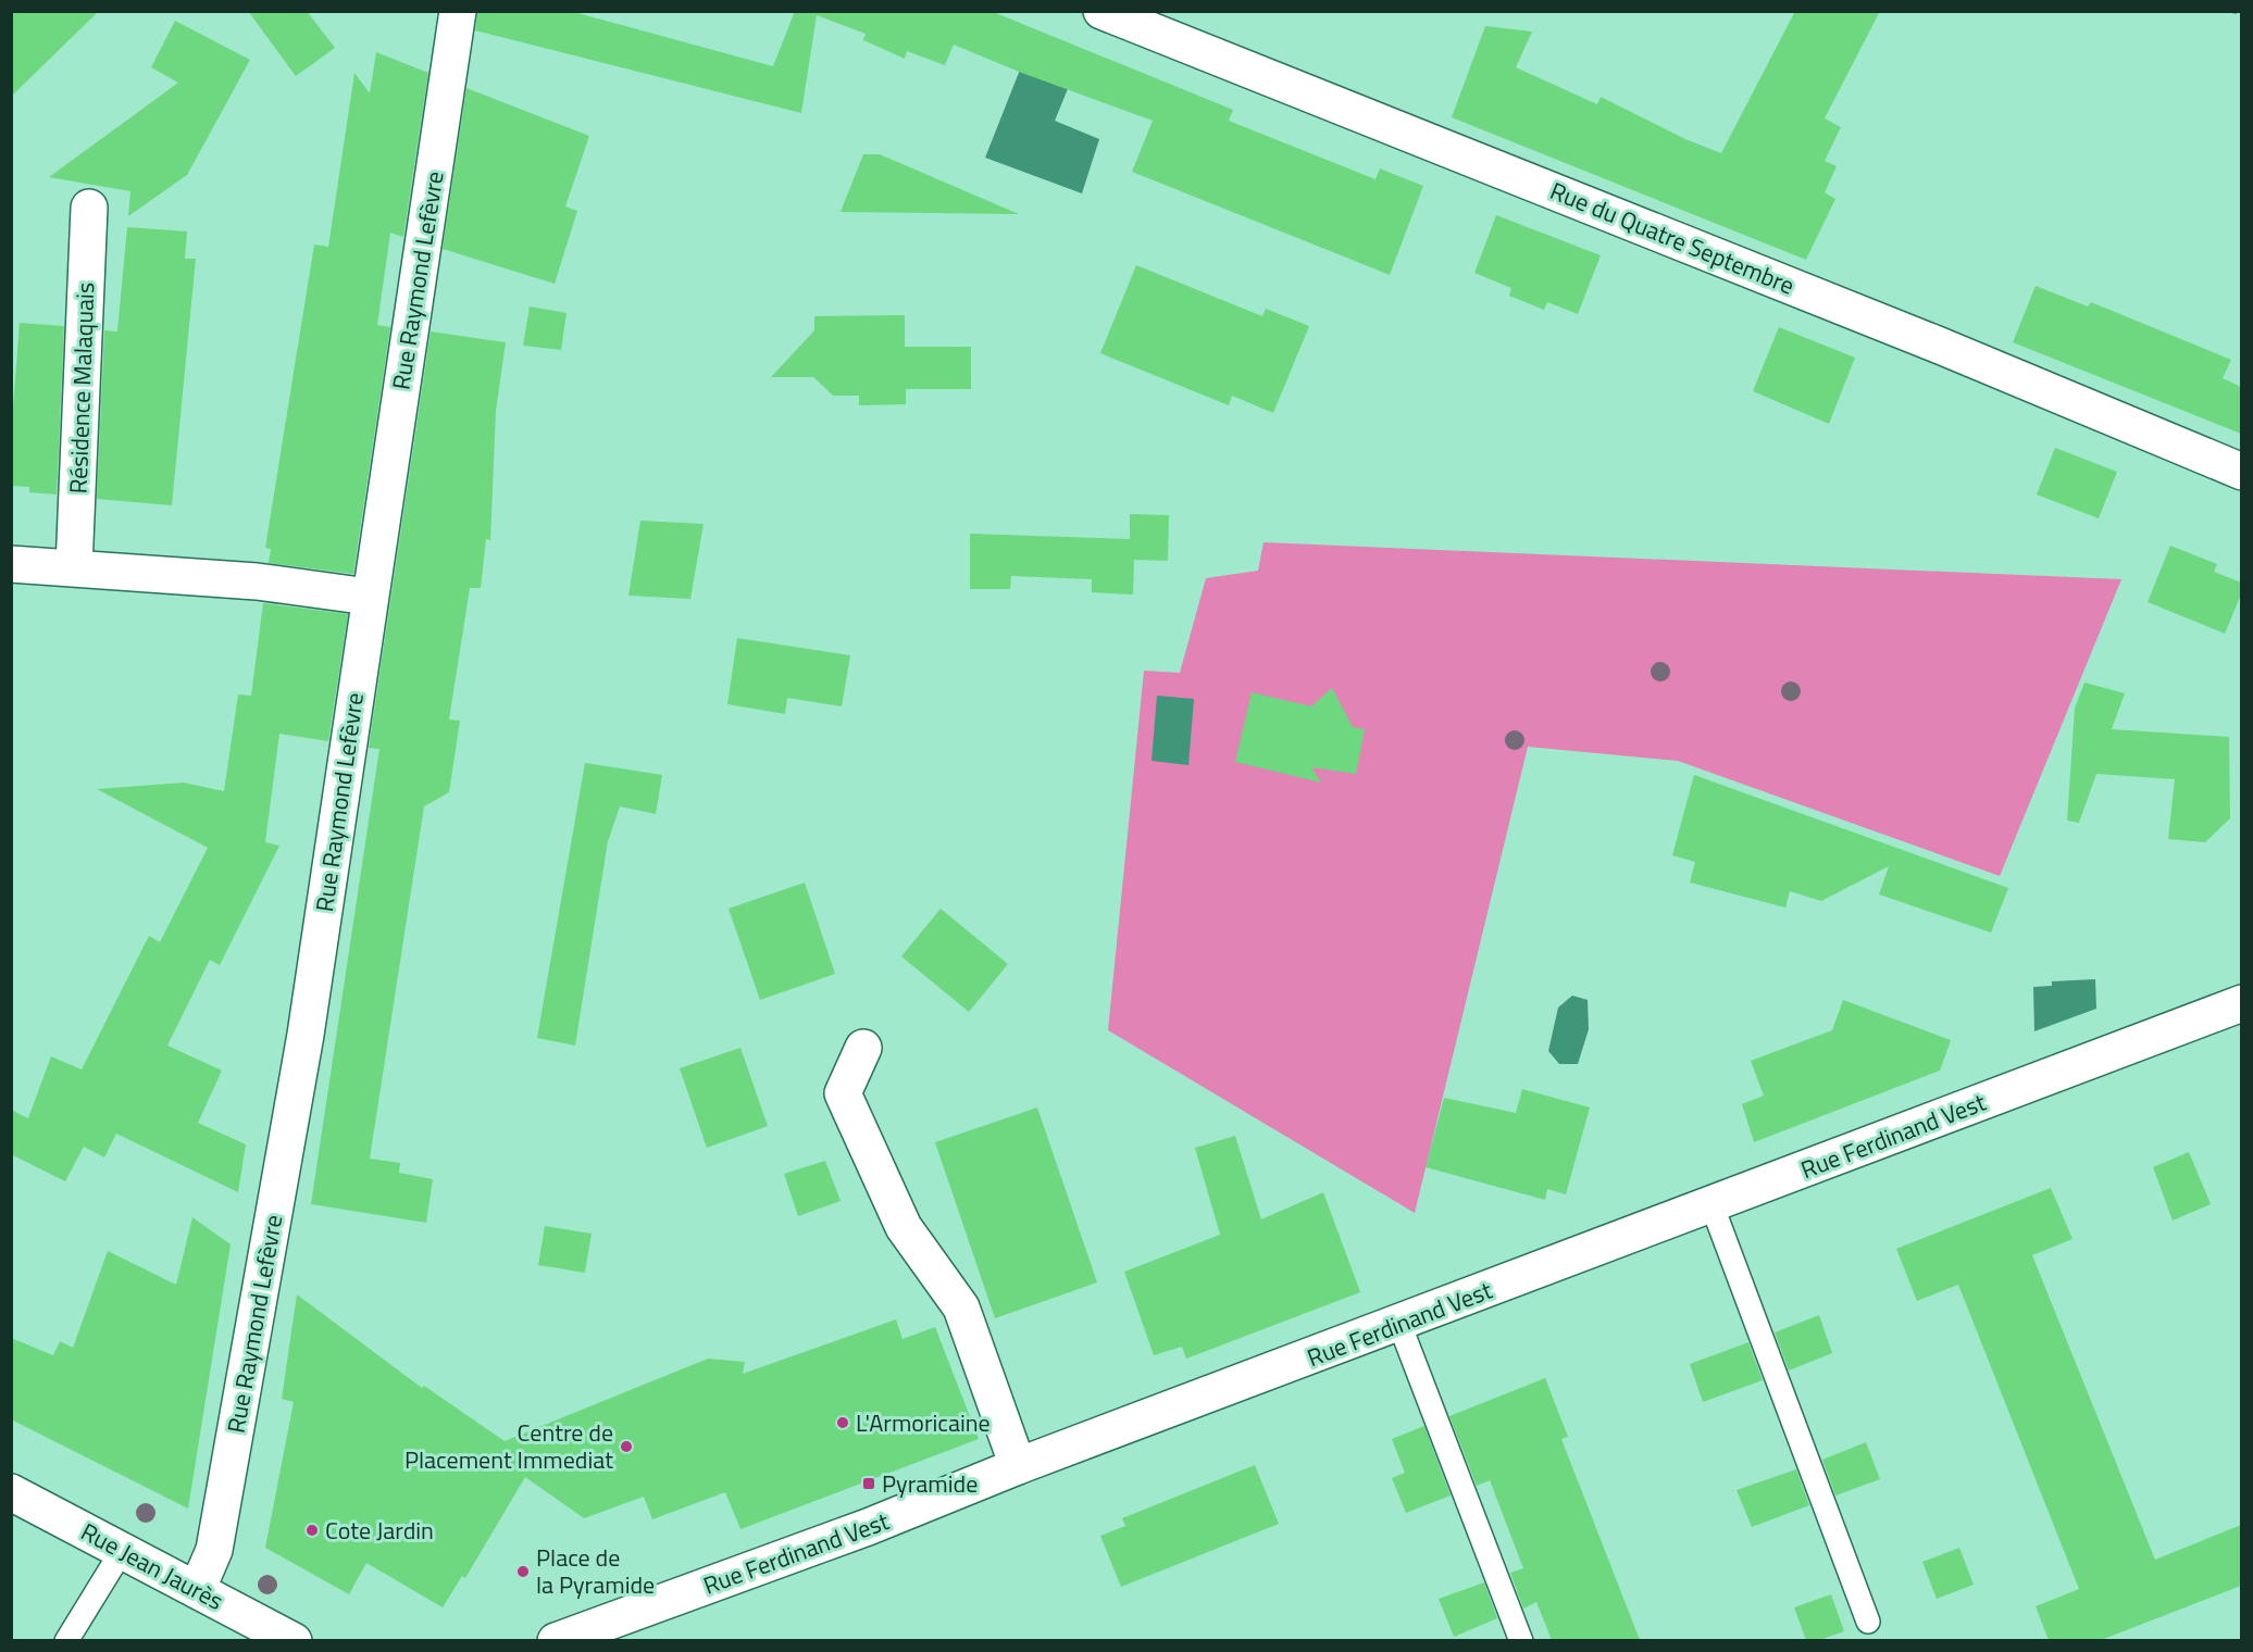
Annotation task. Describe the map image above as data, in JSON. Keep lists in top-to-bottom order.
{
  "streets": {
    "street": [
      "Rue du Quatre Septembre",
      "Rue Raymond Lefèvre",
      "Résidence Malaquais",
      "Rue Ferdinand Vest",
      "Rue Jean Jaurès"
    ]
  },
  "crossings": [
    ["Rue Raymond Lefèvre", "Rue Jean Jaurès"]
  ],
  "places": {
    "other": [
      "L'Armoricaine",
      "Centre de Placement Immediat",
      "Cote Jardin",
      "Place de la Pyramide"
    ],
    "transit": ["Pyramide"]
  }
}
